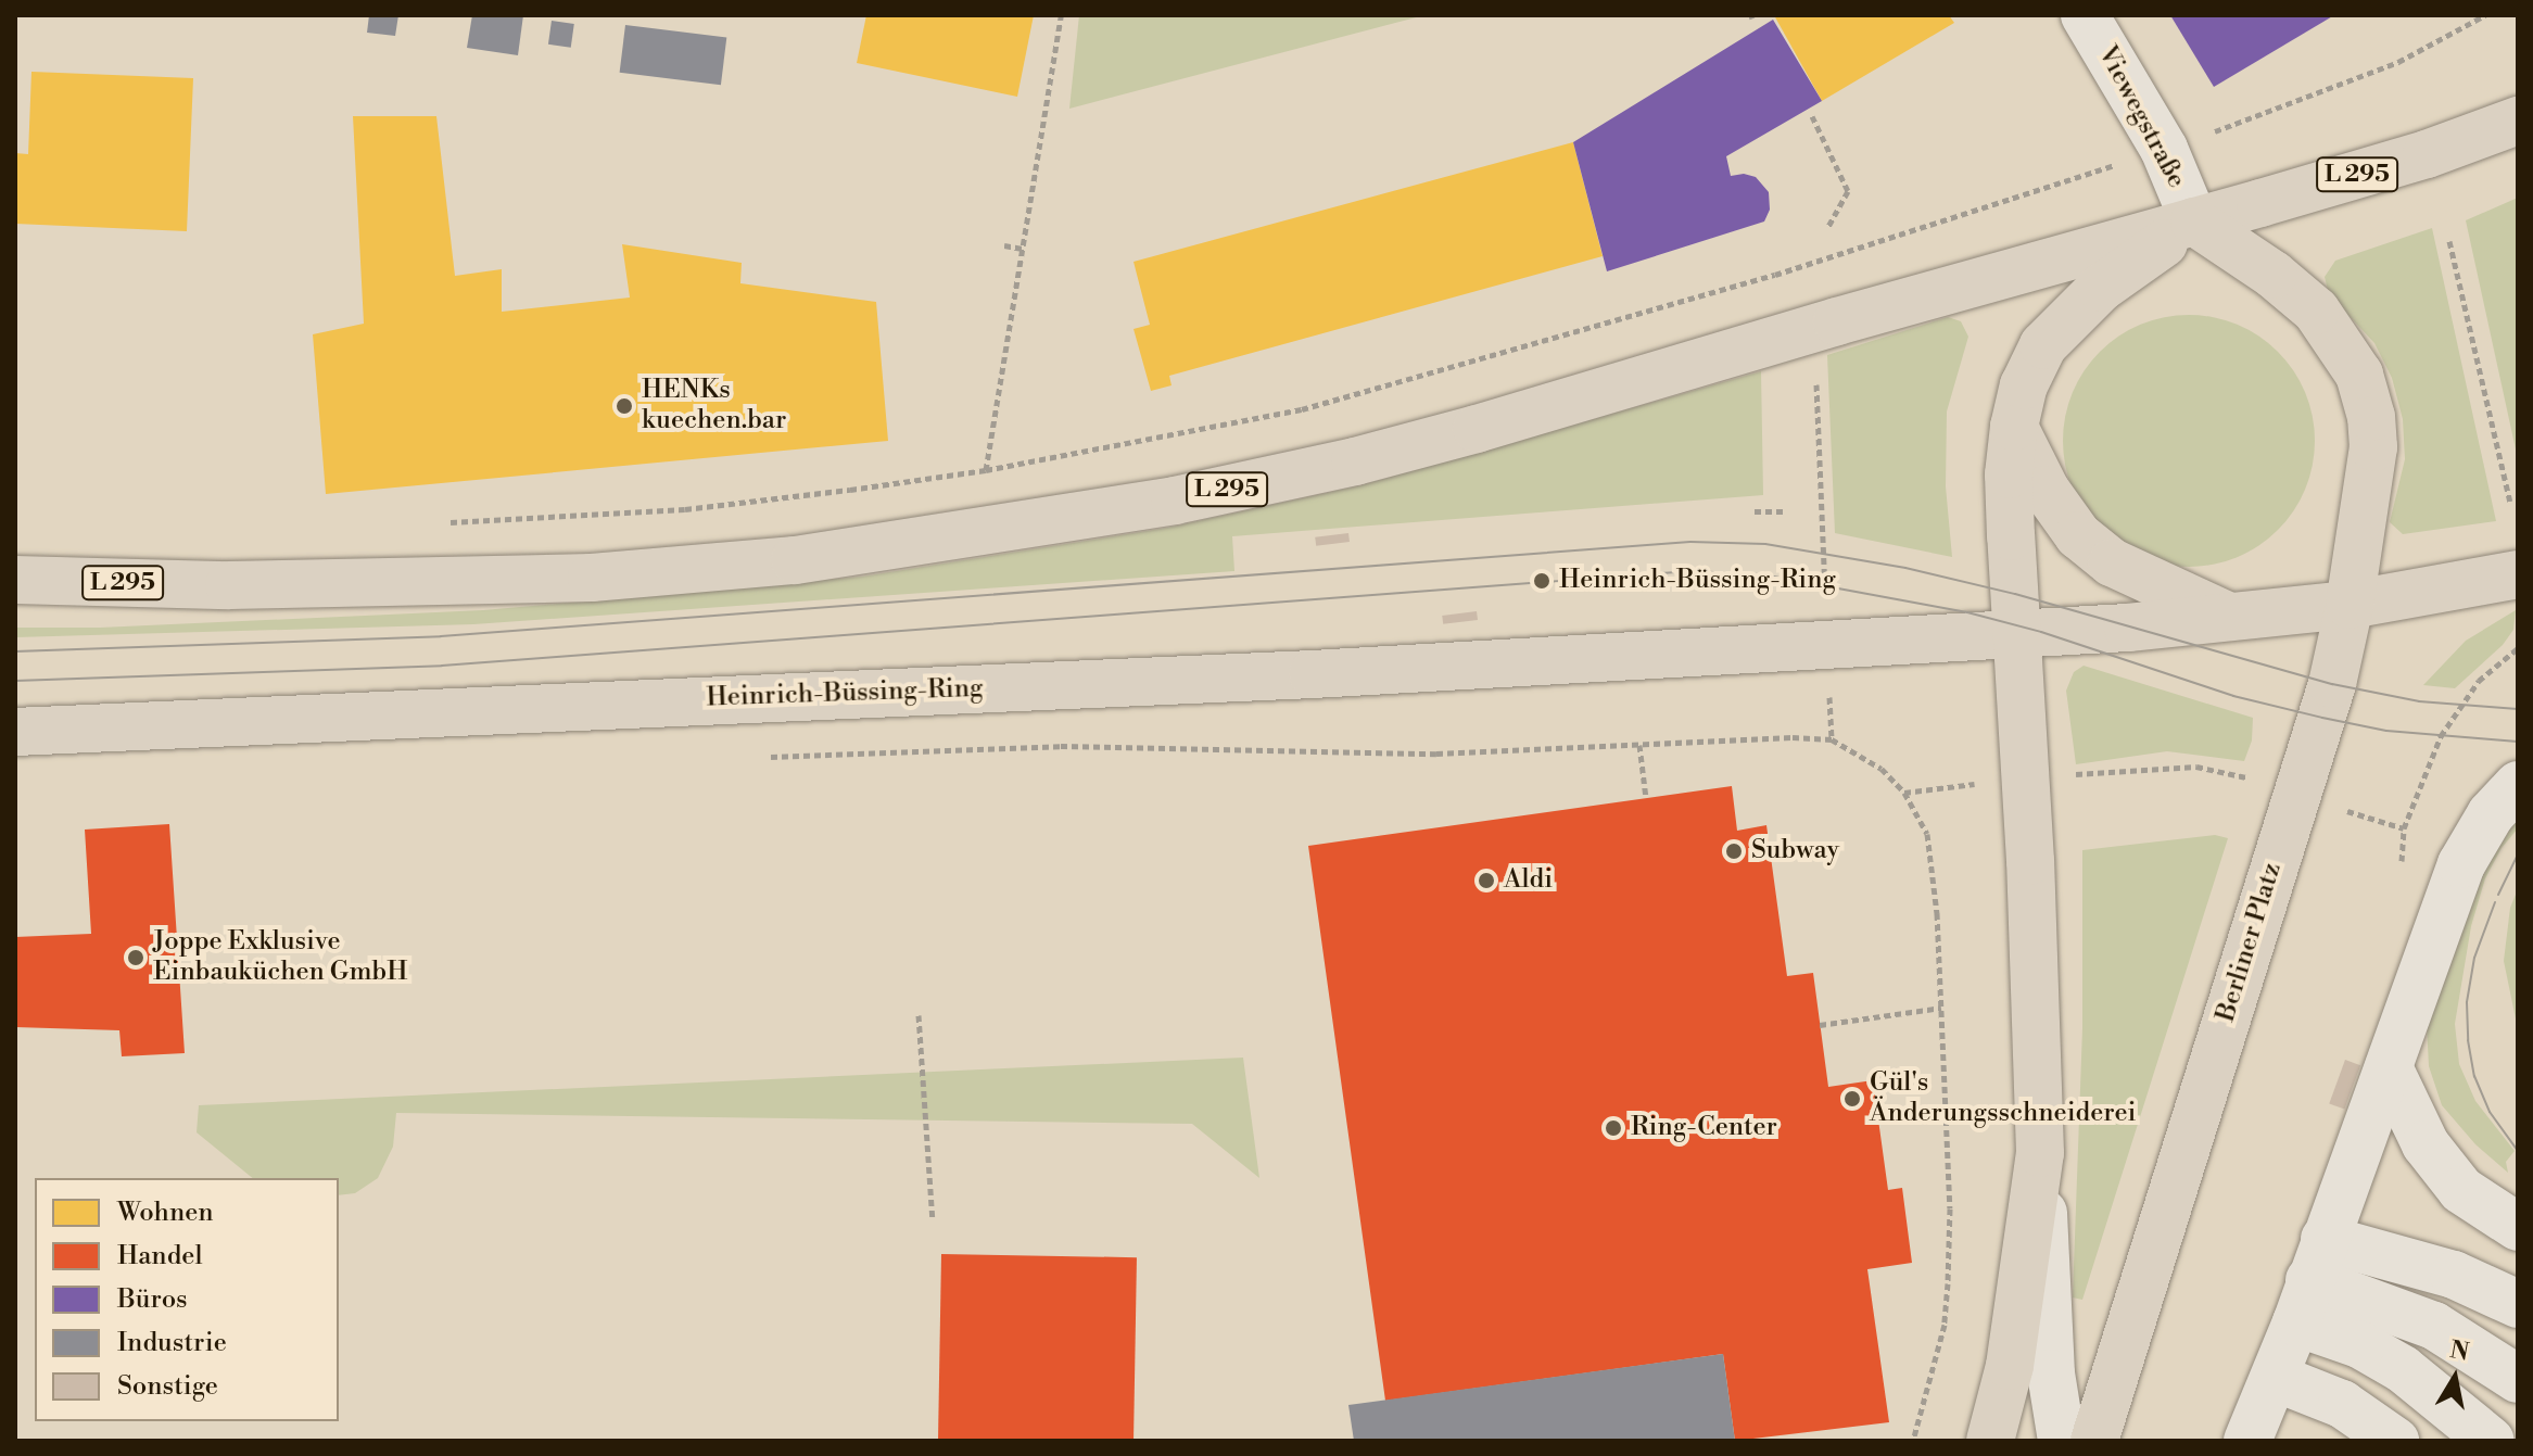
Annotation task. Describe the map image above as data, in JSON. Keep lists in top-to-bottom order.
{
  "streets": {
    "main road": ["L 295", "Heinrich-Büssing-Ring", "Berliner Platz"],
    "street": ["Viewegstraße"]
  },
  "crossings": [
    ["Viewegstraße", "L 295"],
    ["Viewegstraße", "Berliner Platz"],
    ["L 295", "Berliner Platz"],
    ["Heinrich-Büssing-Ring", "Berliner Platz"]
  ],
  "places": [
    "HENKs kuechen.bar",
    "Heinrich-Büssing-Ring",
    "Subway",
    "Aldi",
    "Joppe Exklusive Einbauküchen GmbH",
    "Gül's Änderungsschneiderei",
    "Ring-Center"
  ],
  "legend": [
    "Wohnen",
    "Handel",
    "Büros",
    "Industrie",
    "Sonstige"
  ],
  "north": "top"
}
